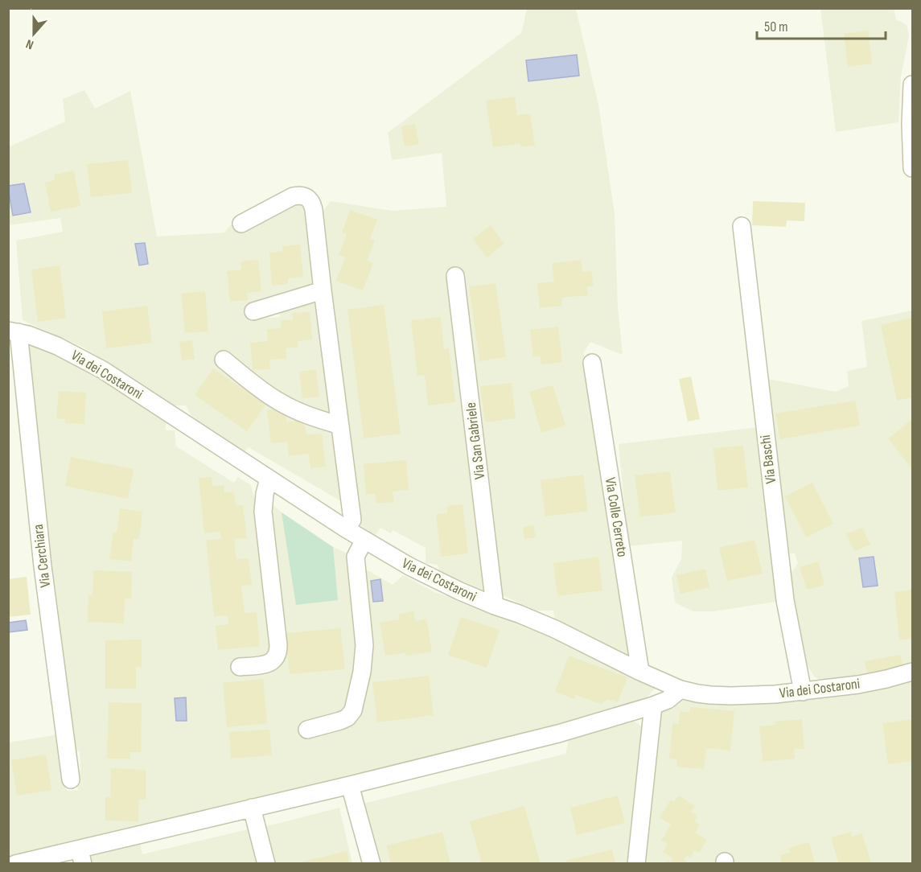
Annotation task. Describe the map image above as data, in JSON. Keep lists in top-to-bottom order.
{
  "streets": {
    "street": [
      "Via dei Costaroni",
      "Via San Gabriele",
      "Via Baschi",
      "Via Colle Cerreto",
      "Via Cerchiara"
    ]
  },
  "crossings": [
    ["Via dei Costaroni", "Via San Gabriele"],
    ["Via dei Costaroni", "Via Baschi"],
    ["Via dei Costaroni", "Via Colle Cerreto"],
    ["Via dei Costaroni", "Via Cerchiara"]
  ],
  "scale_bar": "50 m",
  "north": "bottom"
}
